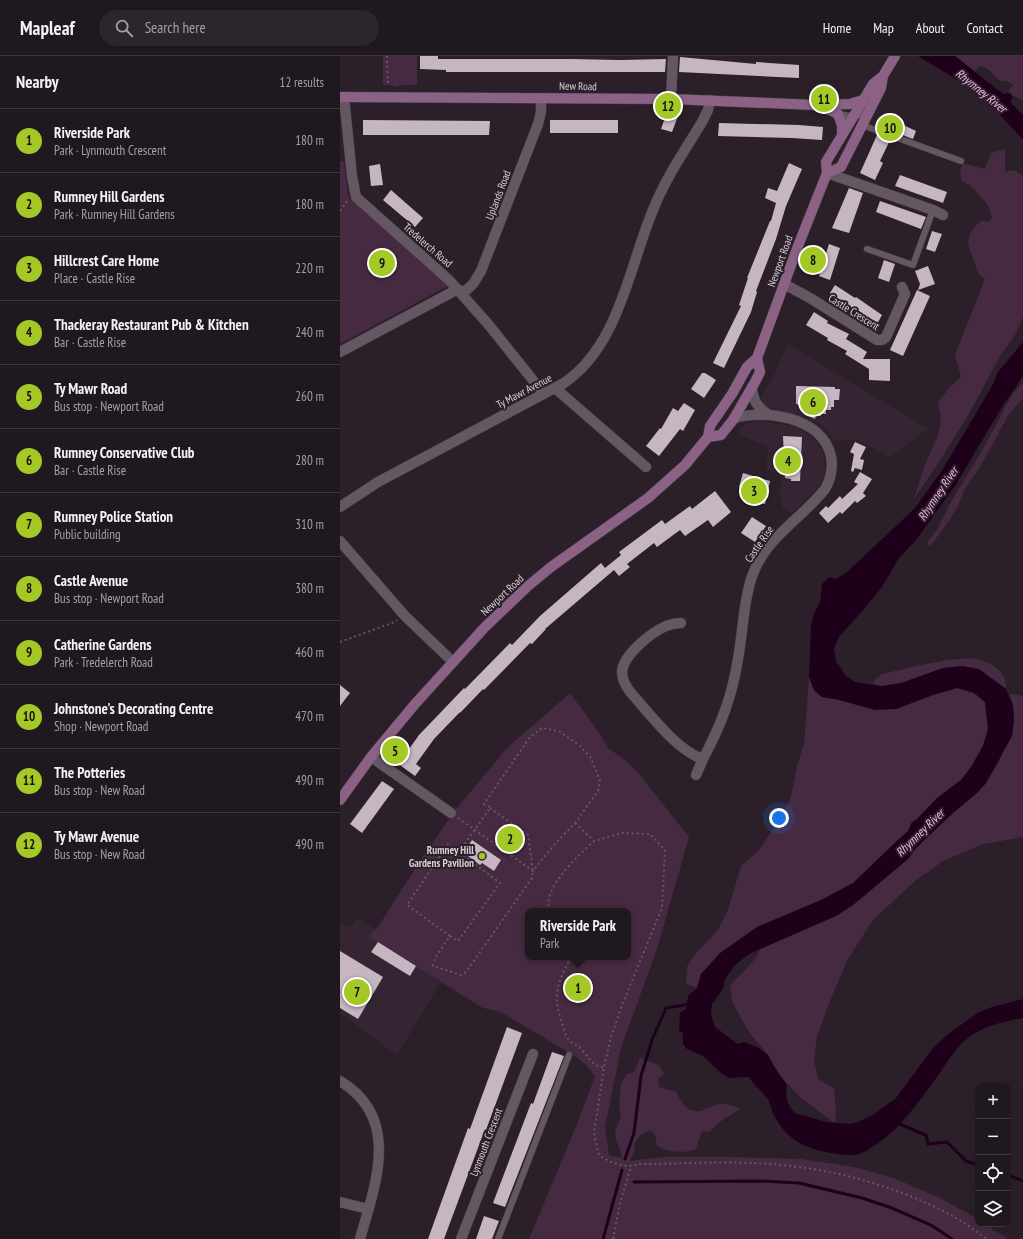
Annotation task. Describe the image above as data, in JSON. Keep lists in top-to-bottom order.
{
  "streets": {
    "main road": ["New Road", "Newport Road"],
    "street": [
      "Uplands Road",
      "Tredelerch Road",
      "Castle Crescent",
      "Ty Mawr Avenue",
      "Castle Rise",
      "Lynmouth Crescent"
    ]
  },
  "crossings": [
    ["New Road", "Uplands Road"],
    ["New Road", "Tredelerch Road"],
    ["New Road", "Newport Road"],
    ["New Road", "Ty Mawr Avenue"],
    ["Uplands Road", "Tredelerch Road"],
    ["Tredelerch Road", "Ty Mawr Avenue"],
    ["Newport Road", "Castle Crescent"],
    ["Newport Road", "Castle Rise"]
  ],
  "water": ["Rhymney River"],
  "places": ["Rumney Hill Gardens Pavilion"],
  "page": {
    "header": "Mapleaf",
    "search": "Search here",
    "nav": [
      "Home",
      "Map",
      "About",
      "Contact"
    ],
    "heading": ["Nearby", "12 results"],
    "pins": [
      "11",
      "12",
      "10",
      "8",
      "9",
      "6",
      "4",
      "3",
      "5",
      "2",
      "1",
      "7"
    ],
    "list": [
      {
        "mark": "1",
        "name": "Riverside Park",
        "note": "Park · Lynmouth Crescent",
        "value": "180 m"
      },
      {
        "mark": "2",
        "name": "Rumney Hill Gardens",
        "note": "Park · Rumney Hill Gardens",
        "value": "180 m"
      },
      {
        "mark": "3",
        "name": "Hillcrest Care Home",
        "note": "Place · Castle Rise",
        "value": "220 m"
      },
      {
        "mark": "4",
        "name": "Thackeray Restaurant Pub & Kitchen",
        "note": "Bar · Castle Rise",
        "value": "240 m"
      },
      {
        "mark": "5",
        "name": "Ty Mawr Road",
        "note": "Bus stop · Newport Road",
        "value": "260 m"
      },
      {
        "mark": "6",
        "name": "Rumney Conservative Club",
        "note": "Bar · Castle Rise",
        "value": "280 m"
      },
      {
        "mark": "7",
        "name": "Rumney Police Station",
        "note": "Public building",
        "value": "310 m"
      },
      {
        "mark": "8",
        "name": "Castle Avenue",
        "note": "Bus stop · Newport Road",
        "value": "380 m"
      },
      {
        "mark": "9",
        "name": "Catherine Gardens",
        "note": "Park · Tredelerch Road",
        "value": "460 m"
      },
      {
        "mark": "10",
        "name": "Johnstone's Decorating Centre",
        "note": "Shop · Newport Road",
        "value": "470 m"
      },
      {
        "mark": "11",
        "name": "The Potteries",
        "note": "Bus stop · New Road",
        "value": "490 m"
      },
      {
        "mark": "12",
        "name": "Ty Mawr Avenue",
        "note": "Bus stop · New Road",
        "value": "490 m"
      }
    ],
    "popup": ["Riverside Park", "Park"],
    "map_buttons": ["+", "−"]
  }
}
